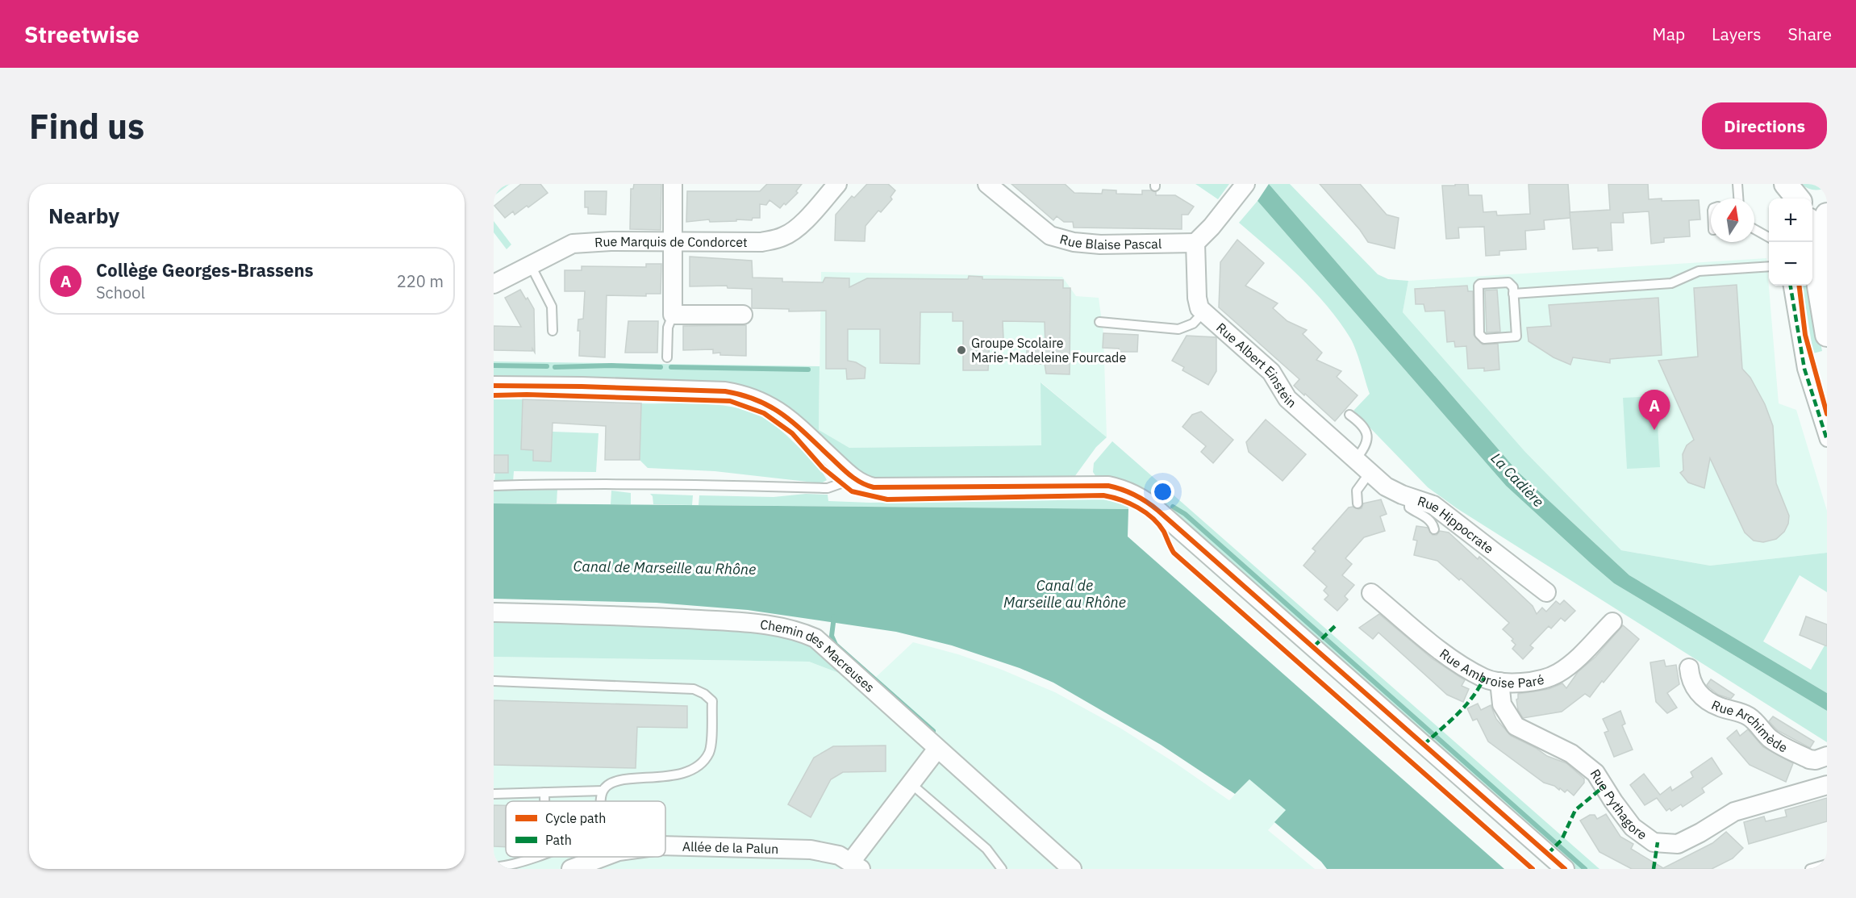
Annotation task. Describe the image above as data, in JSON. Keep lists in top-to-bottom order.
{
  "streets": {
    "street": [
      "Rue Blaise Pascal",
      "Rue Marquis de Condorcet",
      "Rue Albert Einstein",
      "Rue Hippocrate",
      "Chemin des Macreuses",
      "Rue Ambroise Paré",
      "Rue Archimède",
      "Rue Pythagore",
      "Allée de la Palun"
    ]
  },
  "crossings": [
    ["Rue Blaise Pascal", "Rue Albert Einstein"],
    ["Rue Albert Einstein", "Rue Hippocrate"],
    ["Rue Ambroise Paré", "Rue Pythagore"]
  ],
  "water": ["La Cadière", "Canal de Marseille au Rhône"],
  "places": ["Groupe Scolaire Marie-Madeleine Fourcade"],
  "legend": ["Cycle path", "Path"],
  "north": "top",
  "page": {
    "header": "Streetwise",
    "nav": ["Map", "Layers", "Share"],
    "buttons": "Directions",
    "title": "Find us",
    "heading": "Nearby",
    "map_buttons": ["+", "−"],
    "list": [
      {
        "mark": "A",
        "name": "Collège Georges-Brassens",
        "note": "School",
        "value": "220 m"
      }
    ],
    "pins": "A"
  }
}
